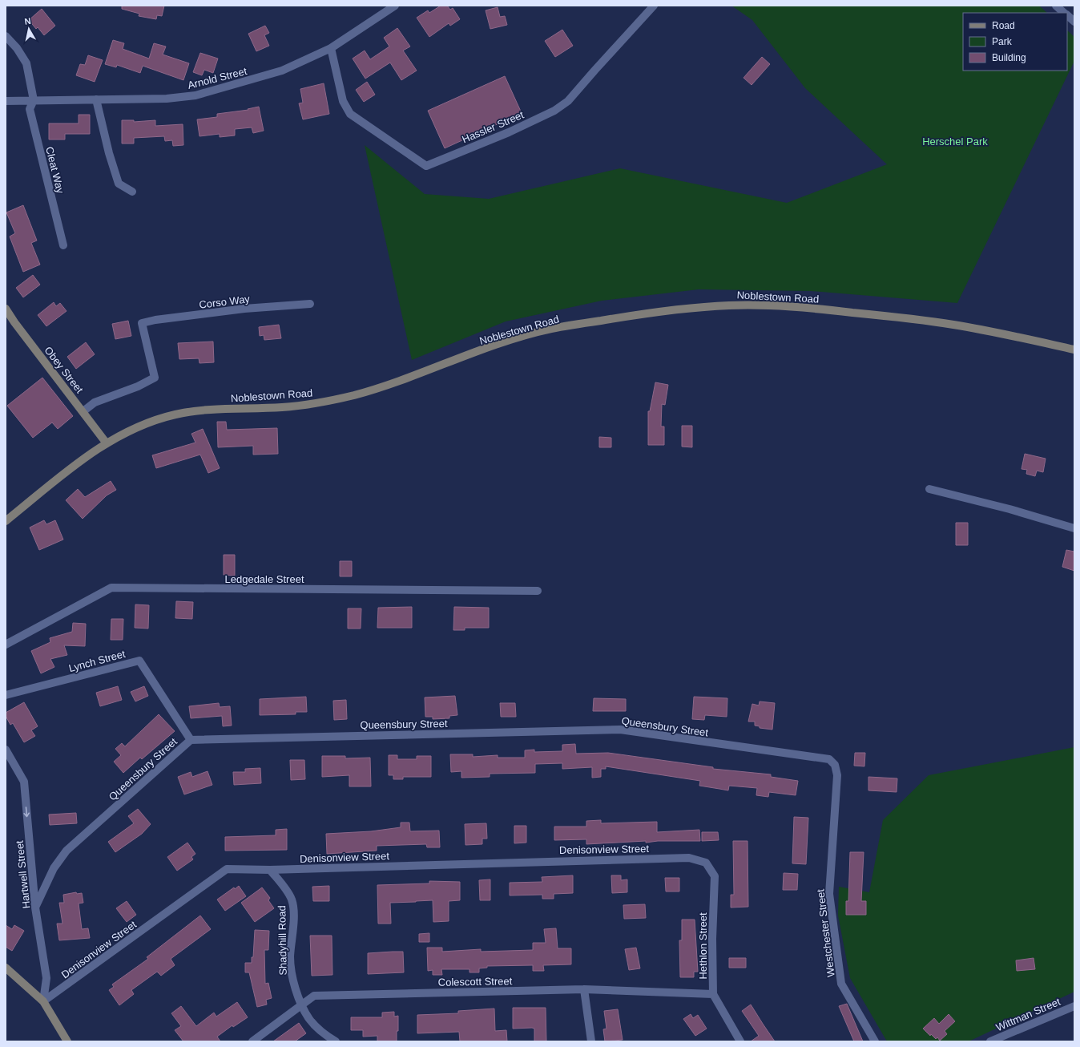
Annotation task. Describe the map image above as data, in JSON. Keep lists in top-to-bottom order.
{
  "streets": {
    "main road": ["Noblestown Road", "Obey Street"],
    "street": [
      "Arnold Street",
      "Hassler Street",
      "Cleat Way",
      "Corso Way",
      "Ledgedale Street",
      "Lynch Street",
      "Queensbury Street",
      "Denisonview Street",
      "Hartwell Street",
      "Westchester Street",
      "Shadyhill Road",
      "Hethlon Street",
      "Colescott Street",
      "Wittman Street"
    ]
  },
  "crossings": [
    ["Arnold Street", "Hassler Street"],
    ["Arnold Street", "Cleat Way"],
    ["Noblestown Road", "Obey Street"],
    ["Corso Way", "Obey Street"],
    ["Lynch Street", "Queensbury Street"],
    ["Queensbury Street", "Hartwell Street"],
    ["Queensbury Street", "Westchester Street"],
    ["Denisonview Street", "Hartwell Street"],
    ["Denisonview Street", "Shadyhill Road"],
    ["Denisonview Street", "Hethlon Street"],
    ["Shadyhill Road", "Colescott Street"],
    ["Hethlon Street", "Colescott Street"]
  ],
  "one_way": ["Hartwell Street"],
  "parks": ["Herschel Park"],
  "legend": ["Road", "Park", "Building"],
  "north": "top"
}
